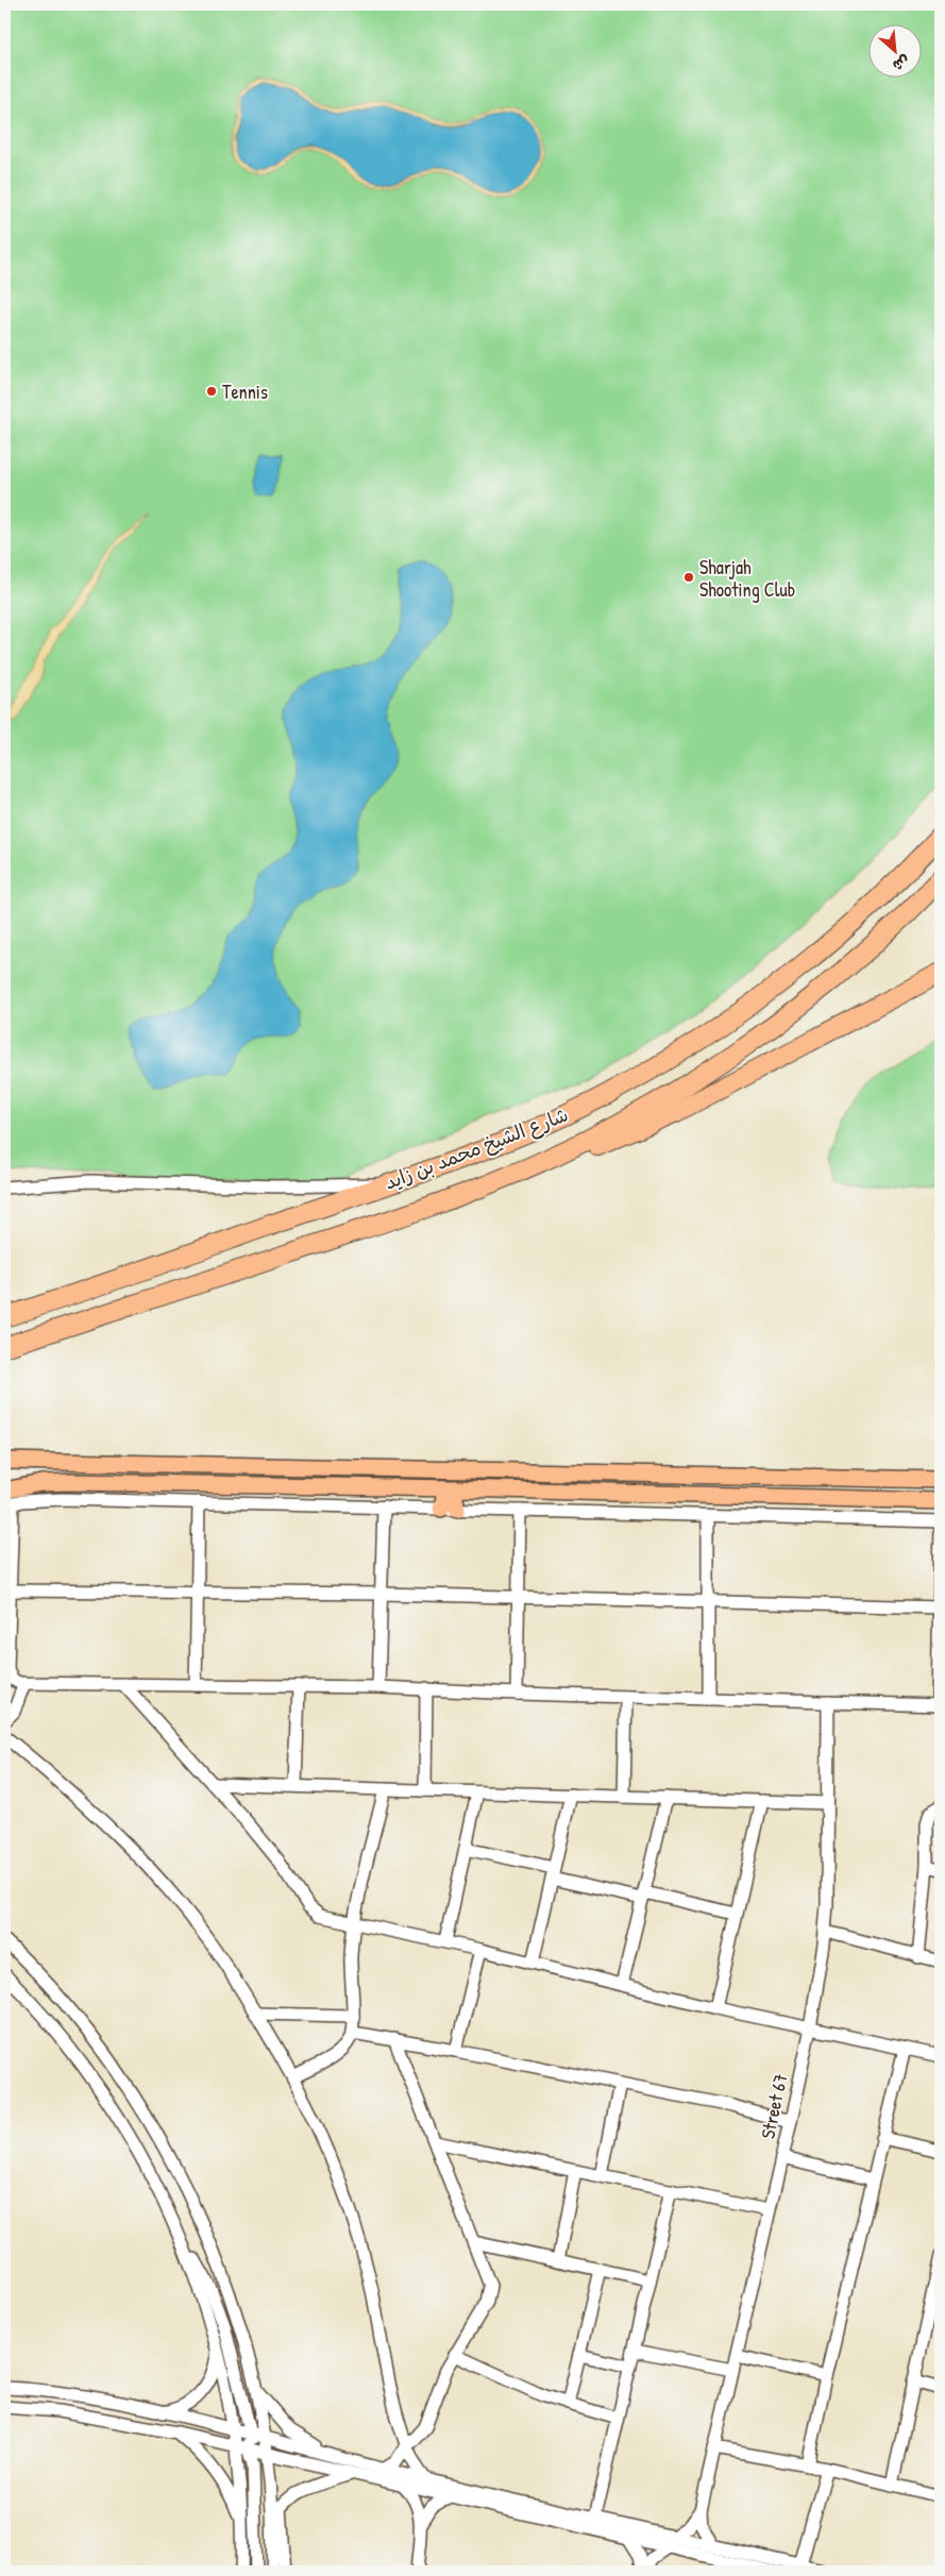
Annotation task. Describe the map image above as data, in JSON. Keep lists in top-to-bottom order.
{
  "streets": {
    "highway": ["شارع الشيخ محمد بن زايد"],
    "street": ["Street 67"]
  },
  "places": ["Tennis", "Sharjah Shooting Club"],
  "north": "bottom right"
}
